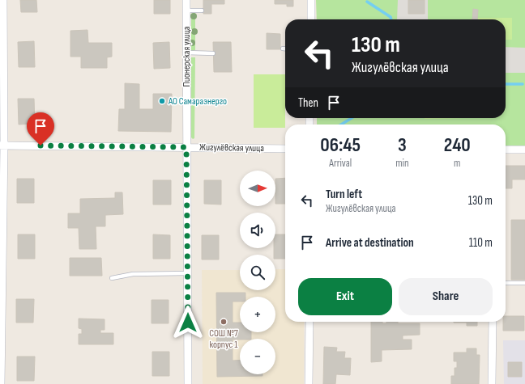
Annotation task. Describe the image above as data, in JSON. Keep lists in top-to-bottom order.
{
  "streets": {
    "street": ["Пионерская улица", "Жигулёвская улица"]
  },
  "crossings": [
    ["Пионерская улица", "Жигулёвская улица"]
  ],
  "places": ["АО Самараэнерго", "СОШ №7 корпус 1"],
  "north": "right",
  "page": {
    "turn": ["130 m", "Жигулёвская улица"],
    "then": "Then",
    "eta": [
      "06:45",
      "Arrival",
      "3",
      "min",
      "240",
      "m"
    ],
    "map_buttons": ["+", "−"],
    "list": [
      {
        "name": "Turn left",
        "note": "Жигулёвская улица",
        "value": "130 m"
      },
      {
        "name": "Arrive at destination",
        "value": "110 m"
      }
    ],
    "buttons": ["Exit", "Share"]
  }
}
